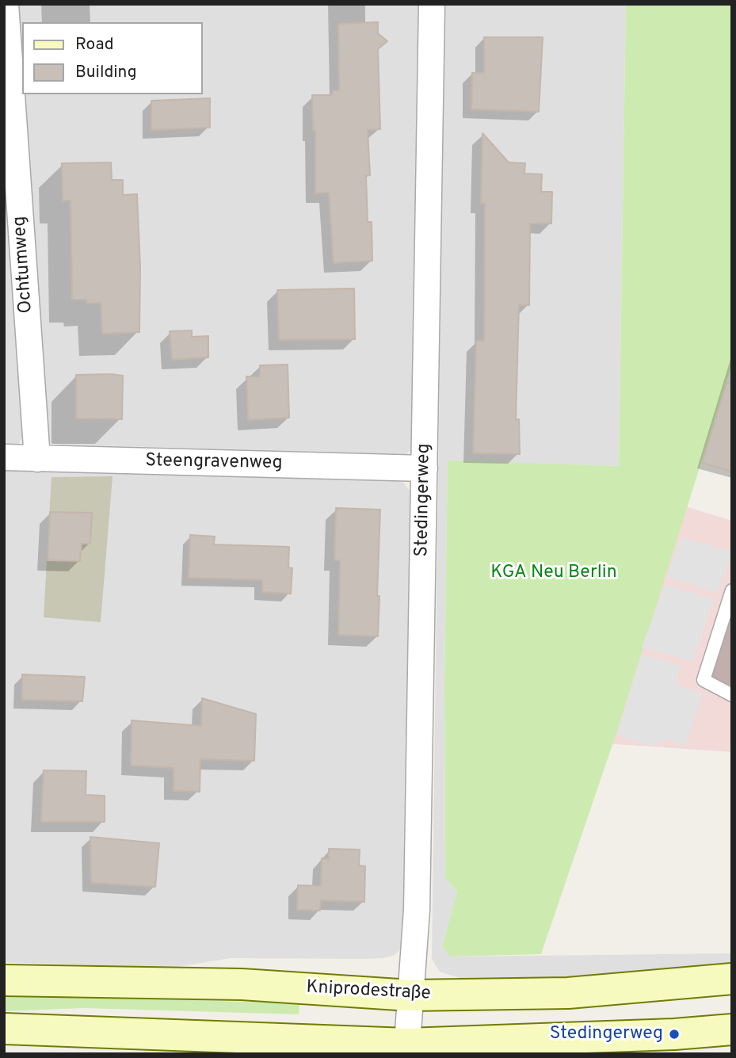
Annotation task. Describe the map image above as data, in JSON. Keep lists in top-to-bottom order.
{
  "streets": {
    "main road": ["Kniprodestraße"],
    "street": ["Ochtumweg", "Steengravenweg", "Stedingerweg"]
  },
  "crossings": [
    ["Ochtumweg", "Steengravenweg"],
    ["Steengravenweg", "Stedingerweg"],
    ["Stedingerweg", "Kniprodestraße"]
  ],
  "parks": ["KGA Neu Berlin"],
  "places": ["Stedingerweg"],
  "legend": ["Road", "Building"]
}
